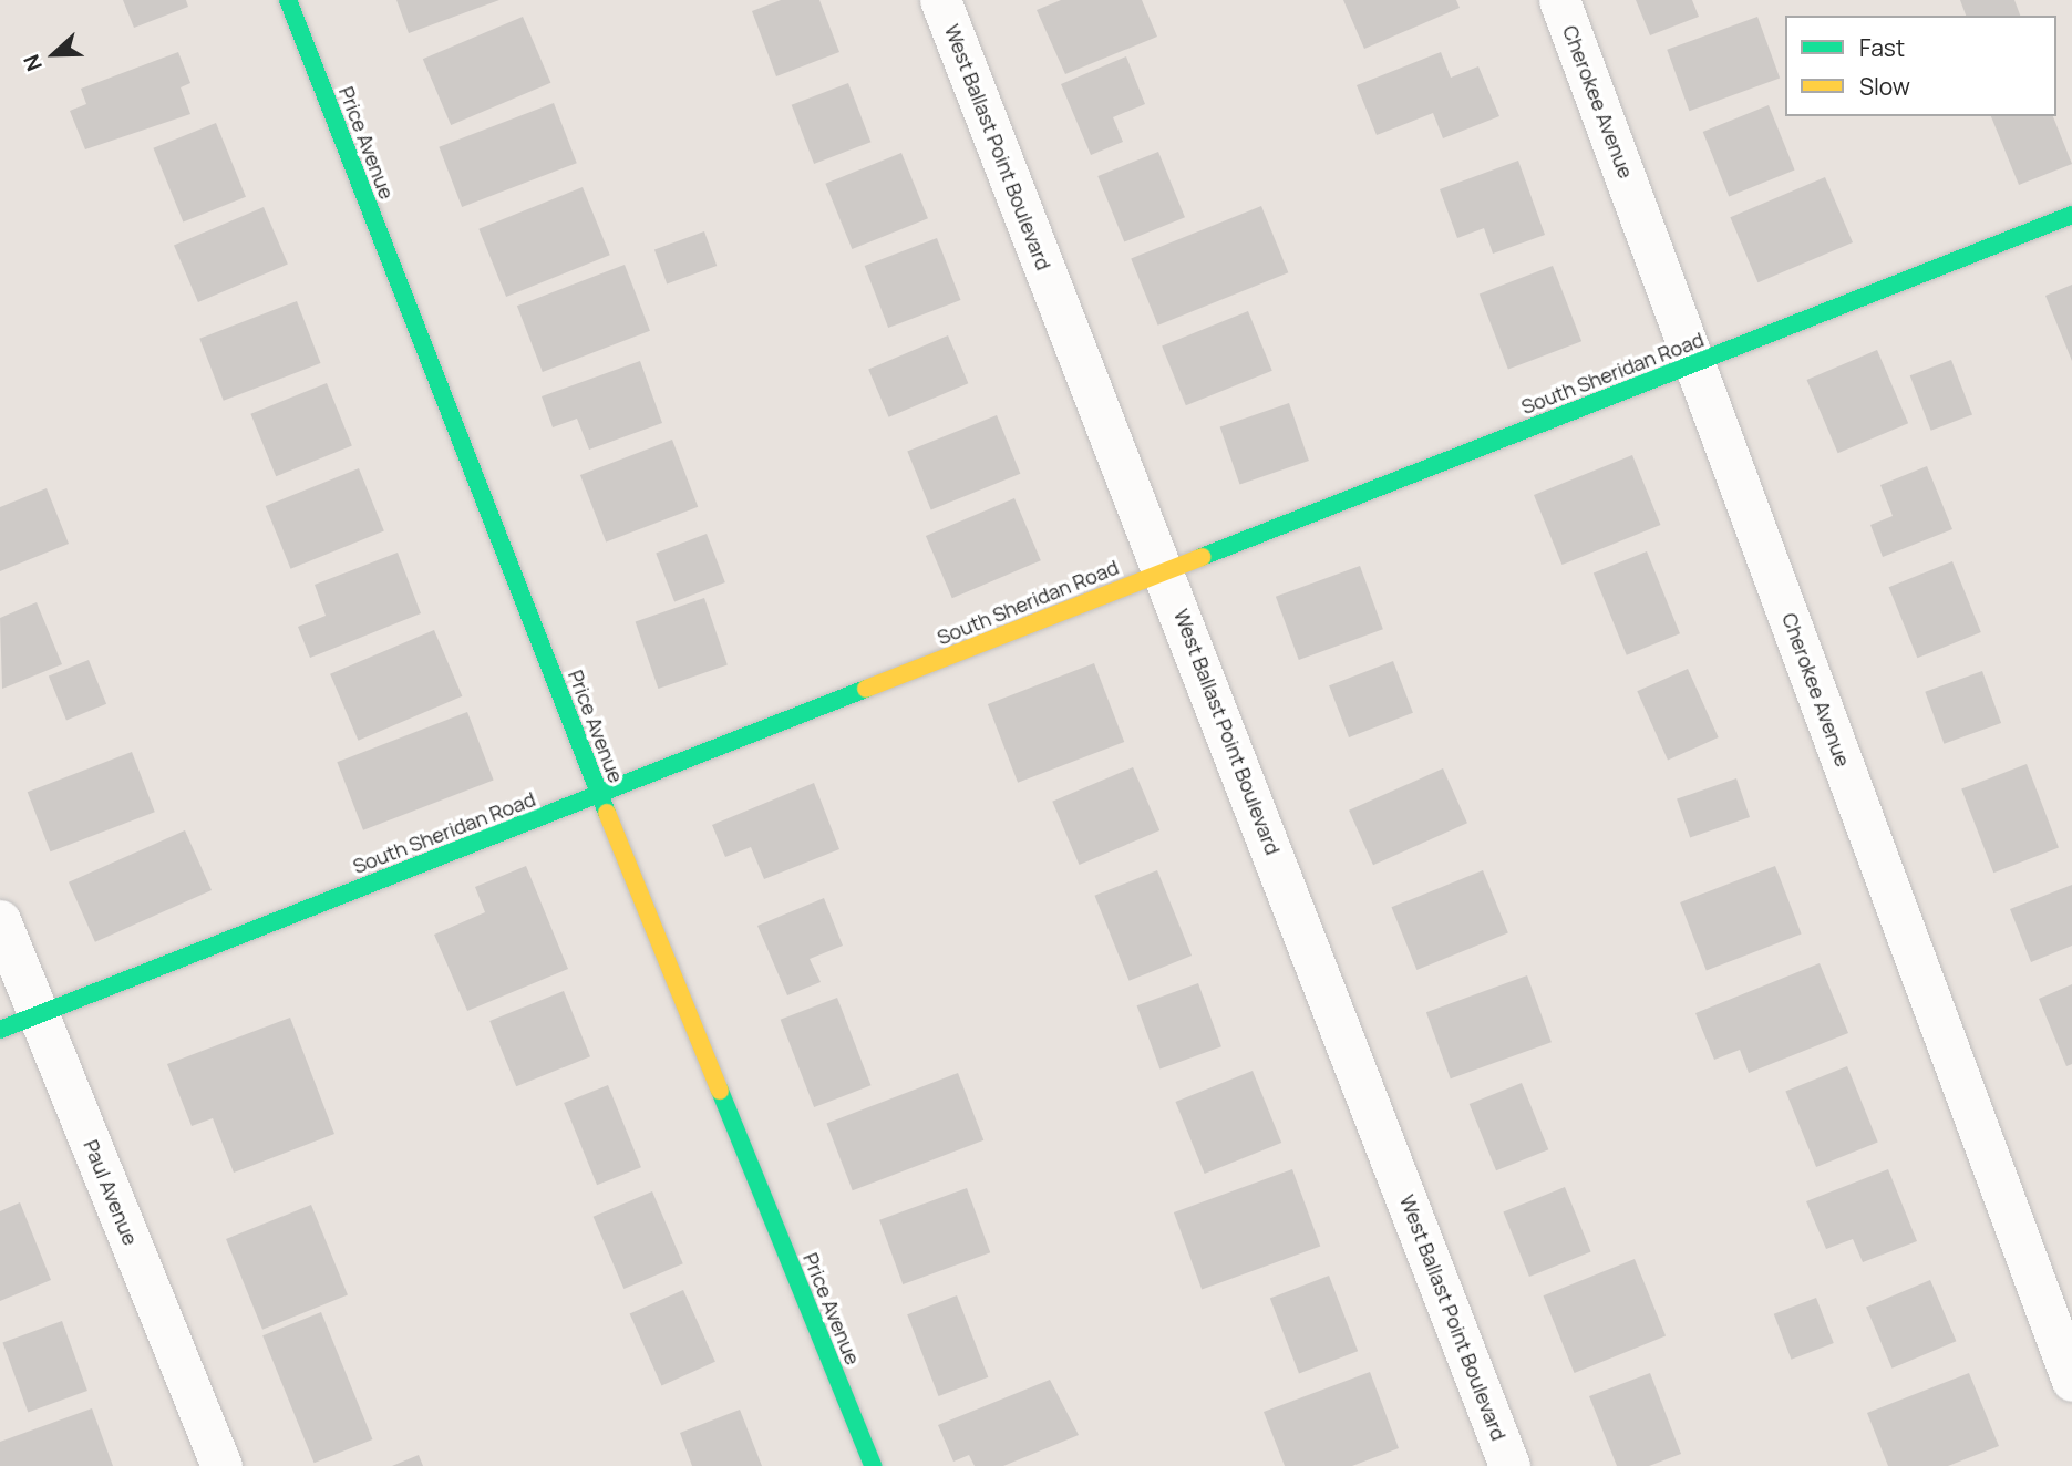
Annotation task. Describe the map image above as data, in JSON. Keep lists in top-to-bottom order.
{
  "streets": {
    "street": [
      "Cherokee Avenue",
      "Price Avenue",
      "West Ballast Point Boulevard",
      "South Sheridan Road",
      "Paul Avenue"
    ]
  },
  "crossings": [
    ["Cherokee Avenue", "South Sheridan Road"],
    ["Price Avenue", "South Sheridan Road"],
    ["West Ballast Point Boulevard", "South Sheridan Road"],
    ["South Sheridan Road", "Paul Avenue"]
  ],
  "legend": ["Fast", "Slow"],
  "north": "left"
}
